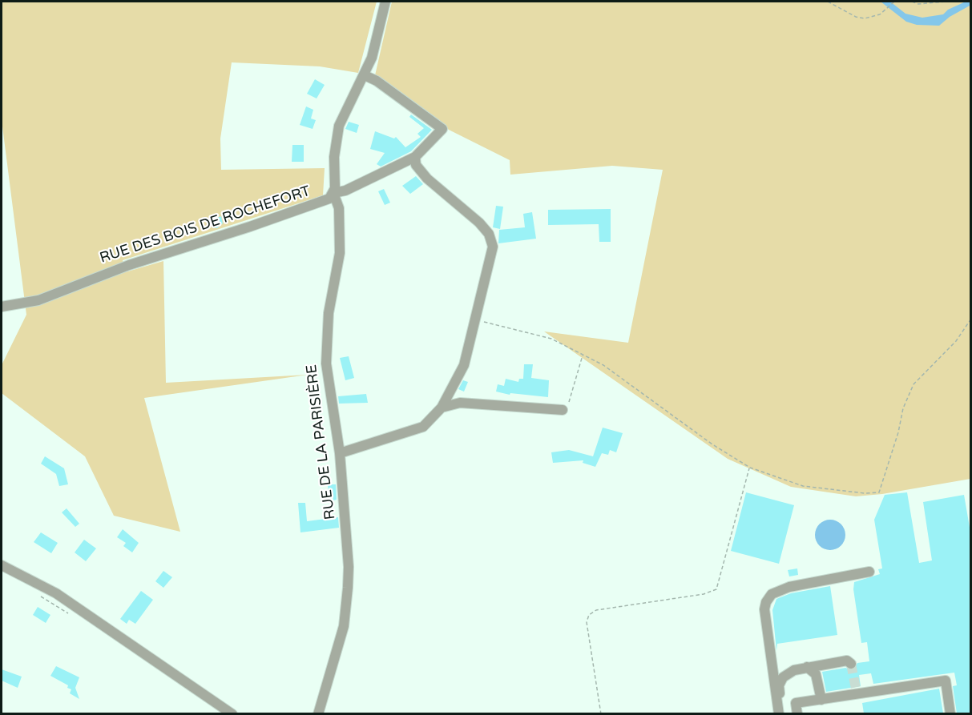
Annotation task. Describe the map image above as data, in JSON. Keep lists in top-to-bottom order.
{
  "streets": {
    "street": ["RUE DES BOIS DE ROCHEFORT", "RUE DE LA PARISIÈRE"]
  },
  "crossings": [
    ["RUE DES BOIS DE ROCHEFORT", "RUE DE LA PARISIÈRE"]
  ]
}
